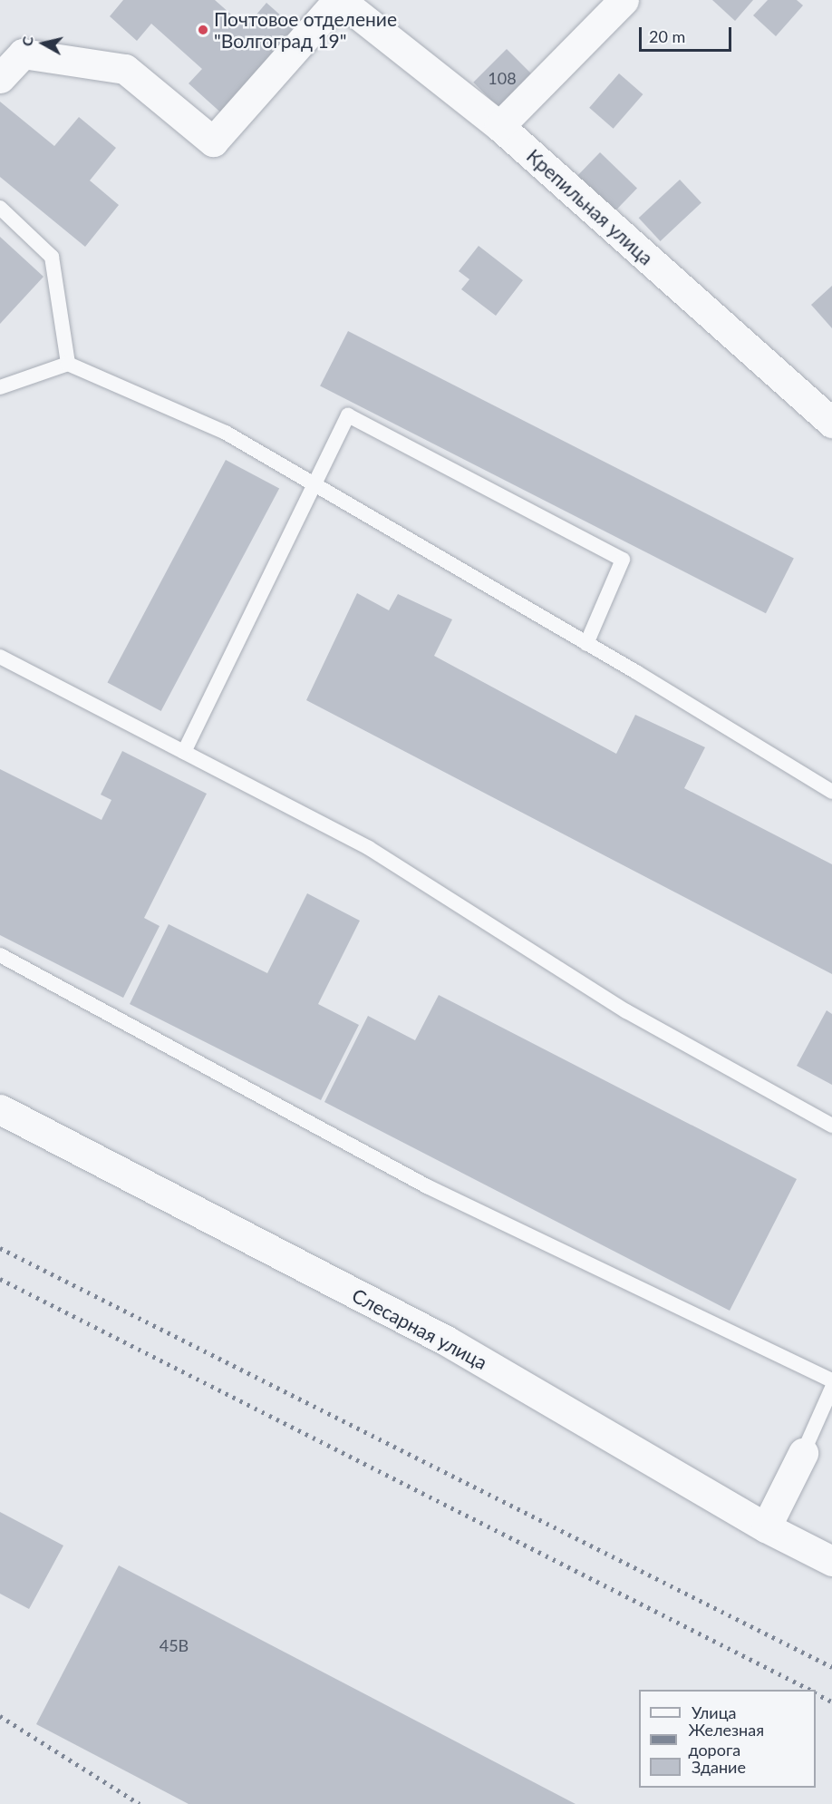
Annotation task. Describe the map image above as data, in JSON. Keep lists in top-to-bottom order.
{
  "streets": {
    "street": ["Крепильная улица", "Слесарная улица"]
  },
  "places": ["Почтовое отделение \"Волгоград 19\""],
  "house_numbers": ["108", "45В"],
  "legend": ["Улица", "Железная дорога", "Здание"],
  "scale_bar": "20 m",
  "north": "left"
}
